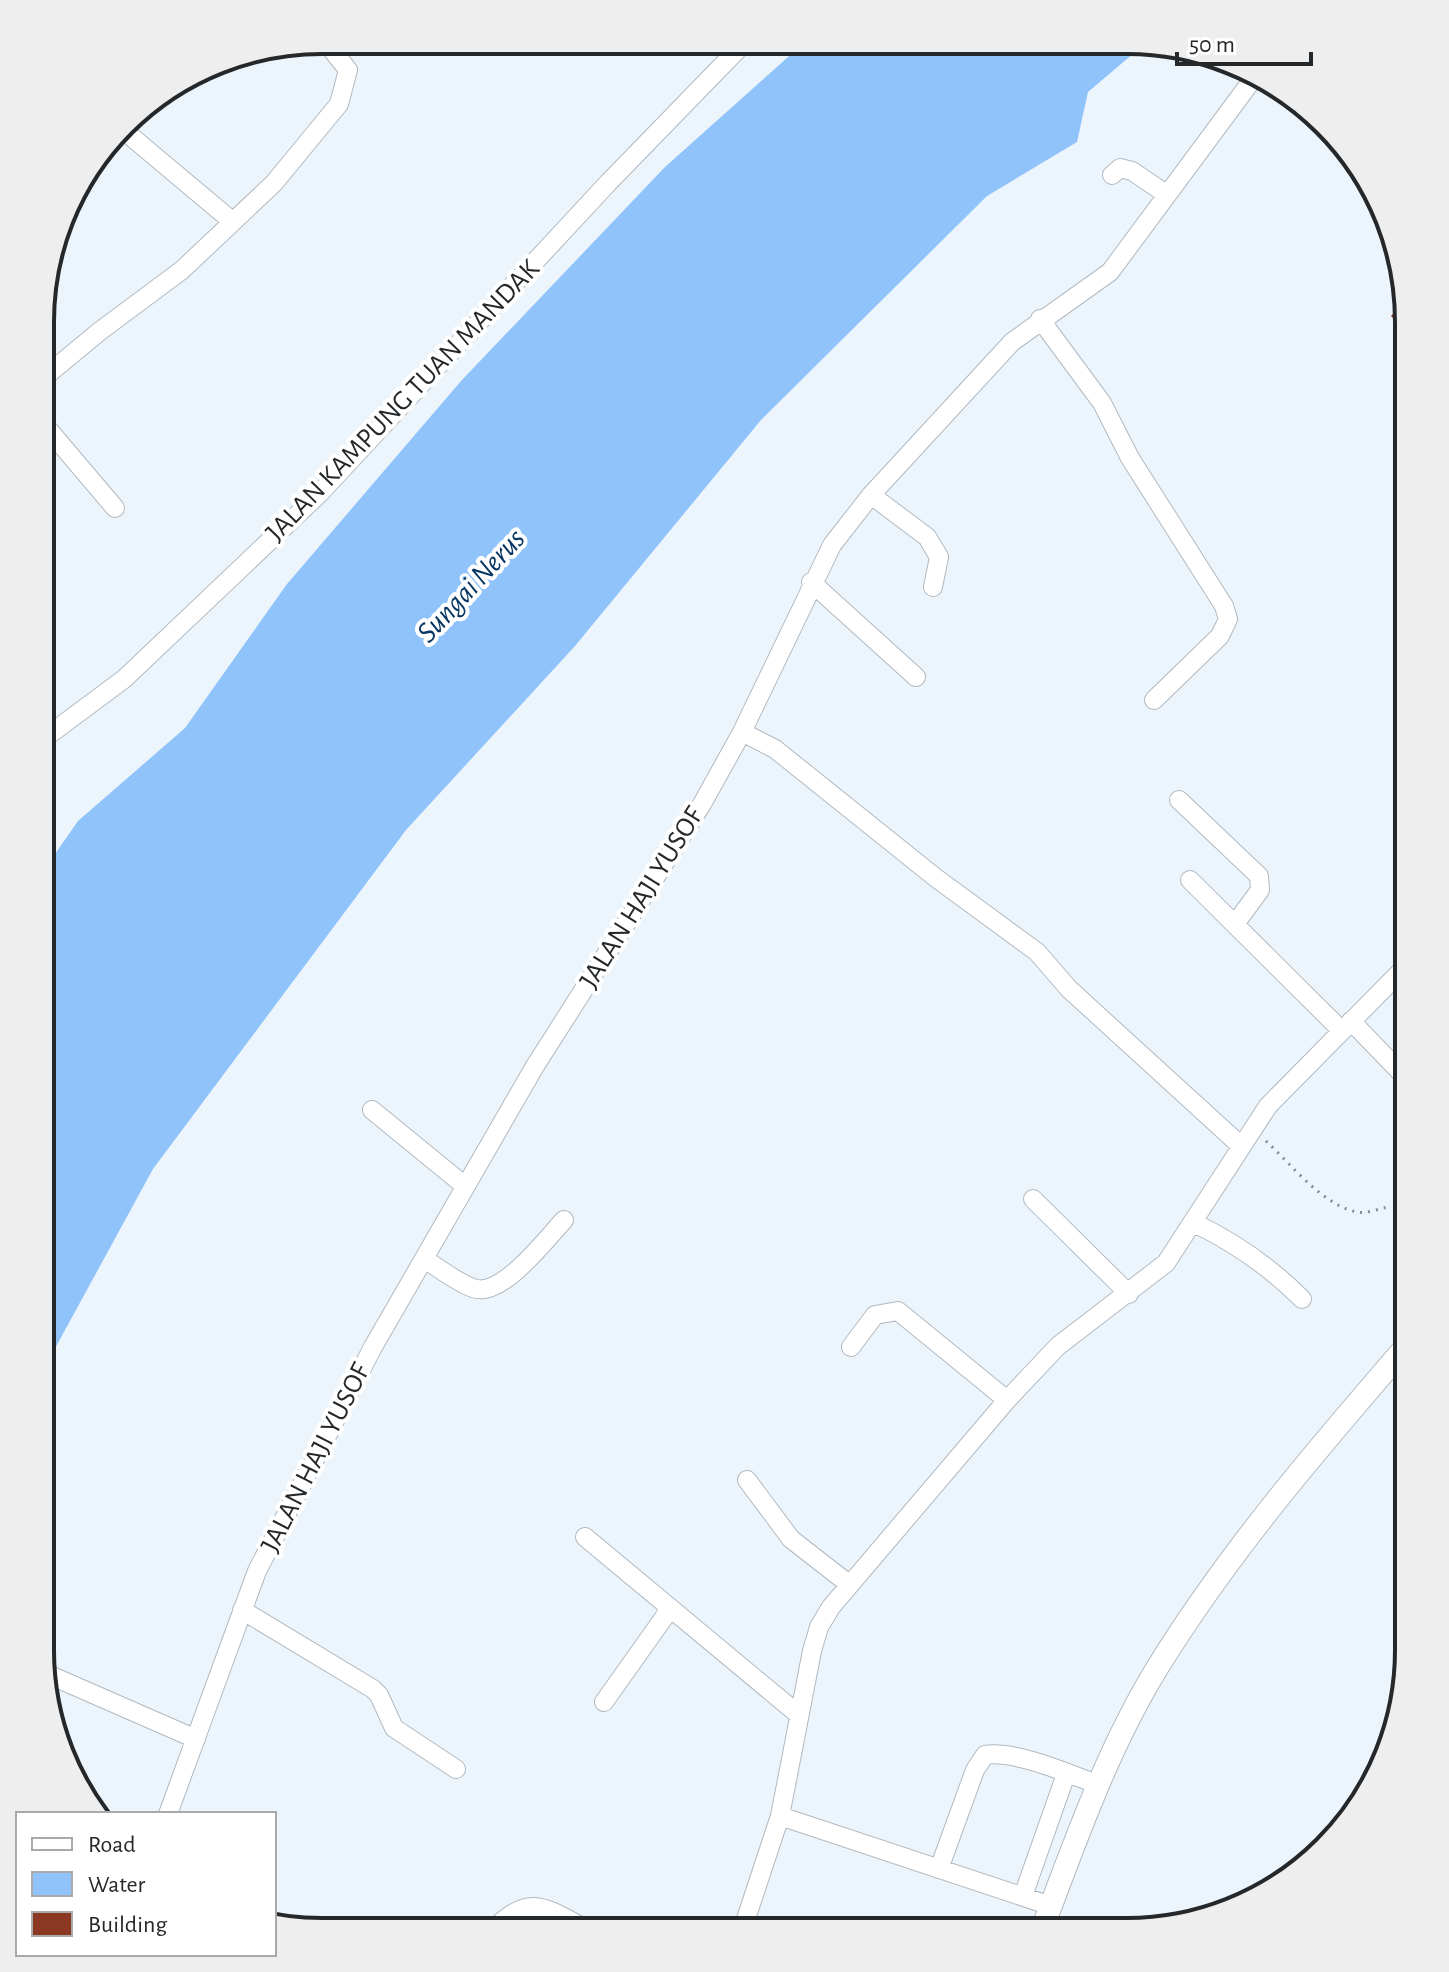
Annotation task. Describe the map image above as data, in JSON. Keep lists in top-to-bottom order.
{
  "streets": {
    "street": ["JALAN KAMPUNG TUAN MANDAK", "JALAN HAJI YUSOF"]
  },
  "water": ["Sungai Nerus"],
  "legend": ["Road", "Water", "Building"],
  "scale_bar": "50 m"
}
